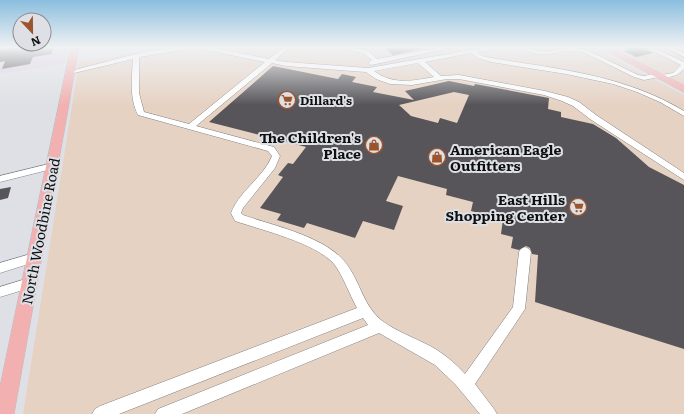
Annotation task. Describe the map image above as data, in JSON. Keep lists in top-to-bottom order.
{
  "streets": {
    "main road": ["North Woodbine Road"]
  },
  "places": {
    "supermarket": ["Dillard's", "East Hills Shopping Center"],
    "shop": ["The Children's Place", "American Eagle Outfitters"]
  },
  "north": "bottom"
}
